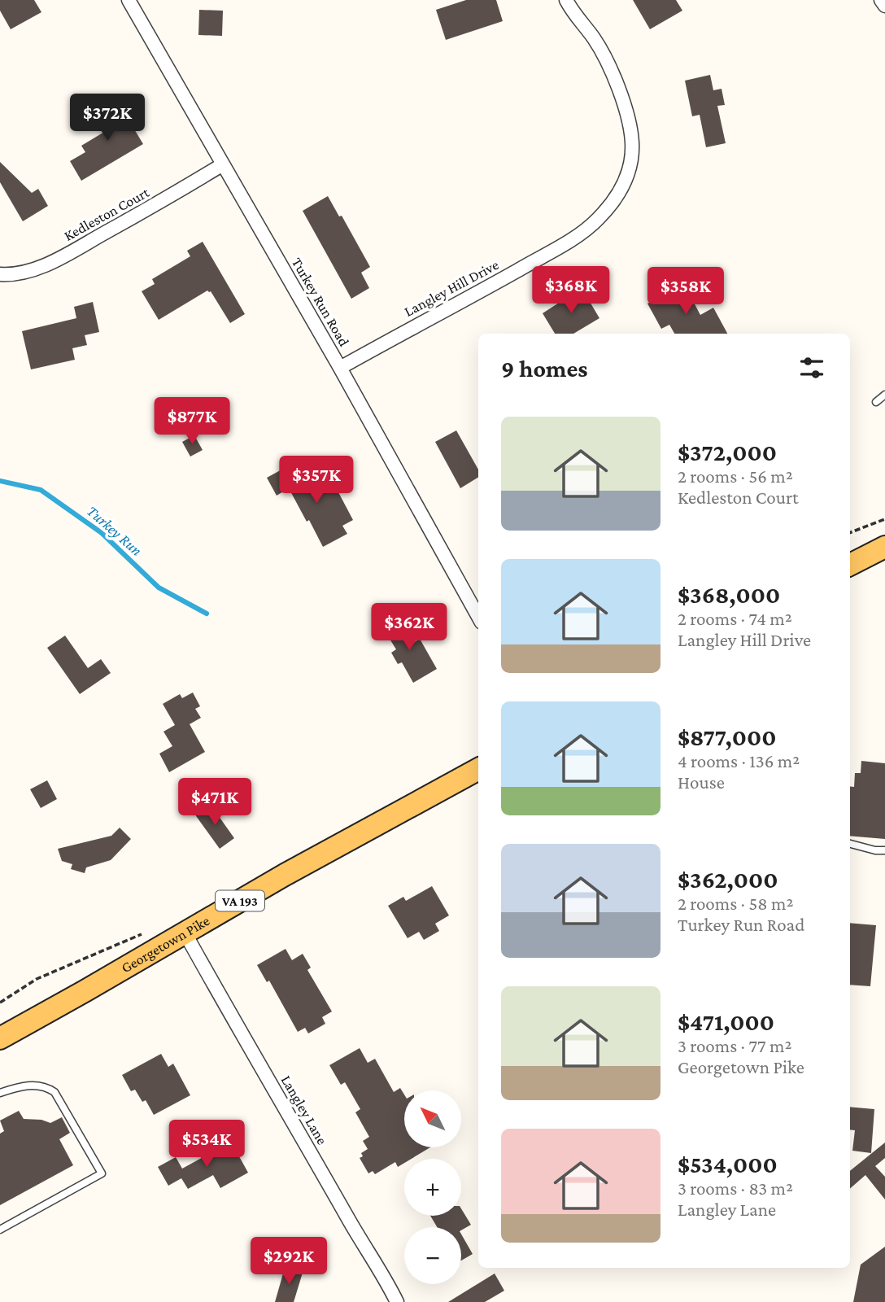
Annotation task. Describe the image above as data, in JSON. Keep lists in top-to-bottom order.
{
  "streets": {
    "main road": ["VA 193", "Georgetown Pike"],
    "street": [
      "Kedleston Court",
      "Langley Hill Drive",
      "Turkey Run Road",
      "Langley Lane"
    ]
  },
  "crossings": [
    ["Kedleston Court", "Turkey Run Road"],
    ["Langley Hill Drive", "Turkey Run Road"],
    ["Georgetown Pike", "Langley Lane"]
  ],
  "water": ["Turkey Run"],
  "north": "top left",
  "page": {
    "price": [
      "$372K",
      "$368K",
      "$358K",
      "$877K",
      "$357K",
      "$362K",
      "$471K",
      "$534K",
      "$292K"
    ],
    "heading": "9 homes",
    "list": [
      {
        "name": "$372,000",
        "note": "2 rooms · 56 m² · Kedleston Court"
      },
      {
        "name": "$368,000",
        "note": "2 rooms · 74 m² · Langley Hill Drive"
      },
      {
        "name": "$877,000",
        "note": "4 rooms · 136 m² · House"
      },
      {
        "name": "$362,000",
        "note": "2 rooms · 58 m² · Turkey Run Road"
      },
      {
        "name": "$471,000",
        "note": "3 rooms · 77 m² · Georgetown Pike"
      },
      {
        "name": "$534,000",
        "note": "3 rooms · 83 m² · Langley Lane"
      }
    ],
    "map_buttons": ["+", "−"]
  }
}
